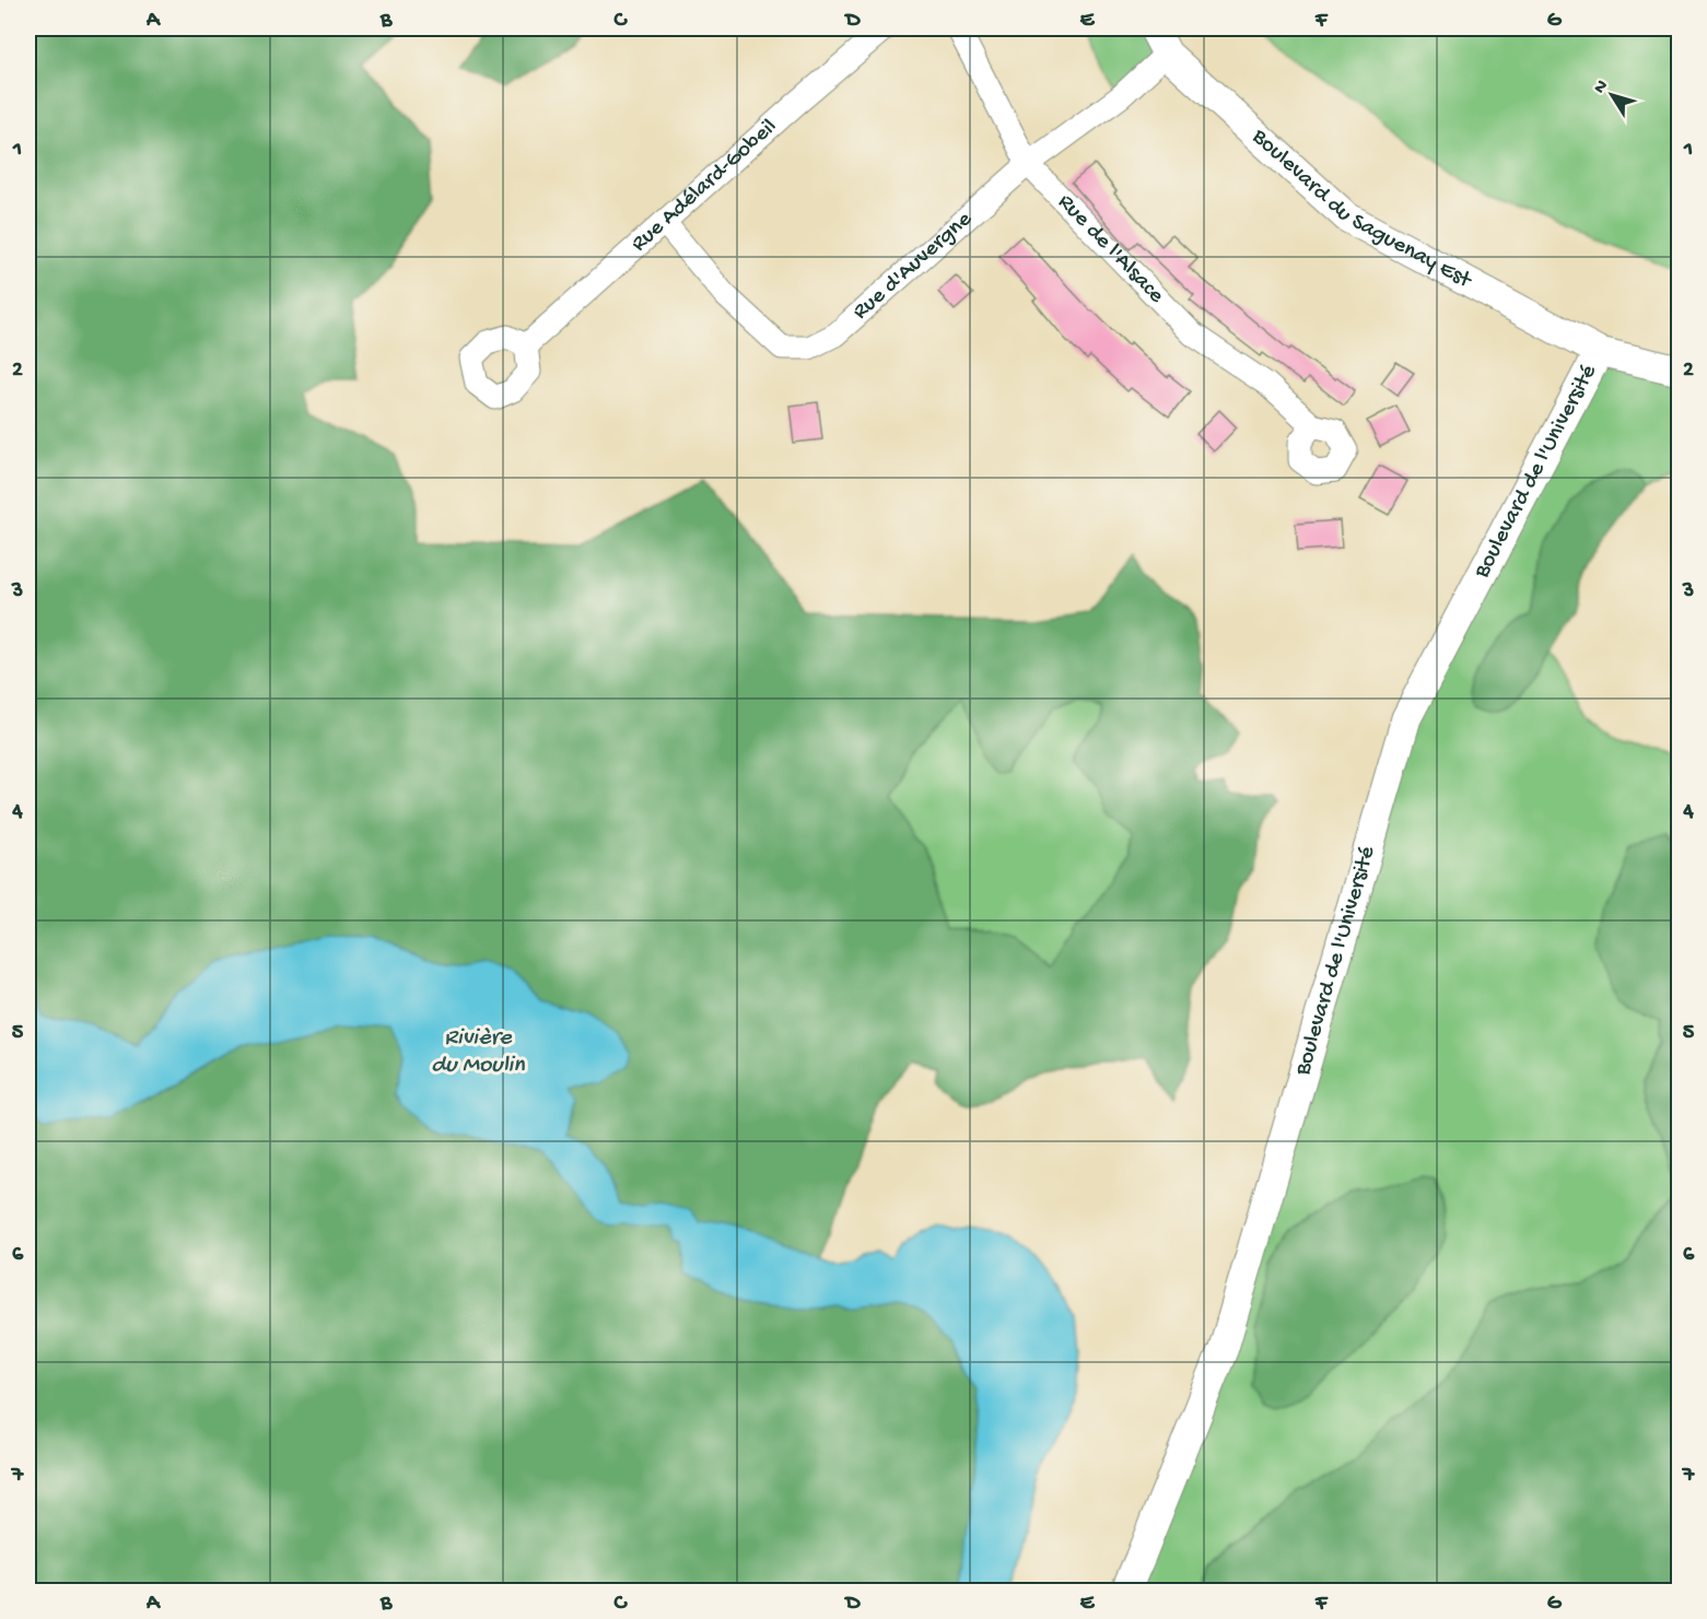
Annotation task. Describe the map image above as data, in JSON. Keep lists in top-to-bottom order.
{
  "streets": {
    "main road": ["Boulevard du Saguenay Est", "Boulevard de l'Université"],
    "street": ["Rue Adélard-Gobeil", "Rue de l'Alsace", "Rue d'Auvergne"]
  },
  "crossings": [
    ["Rue Adélard-Gobeil", "Rue d'Auvergne"],
    ["Boulevard du Saguenay Est", "Rue d'Auvergne"],
    ["Boulevard du Saguenay Est", "Boulevard de l'Université"],
    ["Rue de l'Alsace", "Rue d'Auvergne"]
  ],
  "water": ["Rivière du Moulin"],
  "north": "top left",
  "grid": {
    "columns": [
      "A",
      "B",
      "C",
      "D",
      "E",
      "F",
      "G"
    ],
    "rows": [
      "1",
      "2",
      "3",
      "4",
      "5",
      "6",
      "7"
    ]
  }
}
